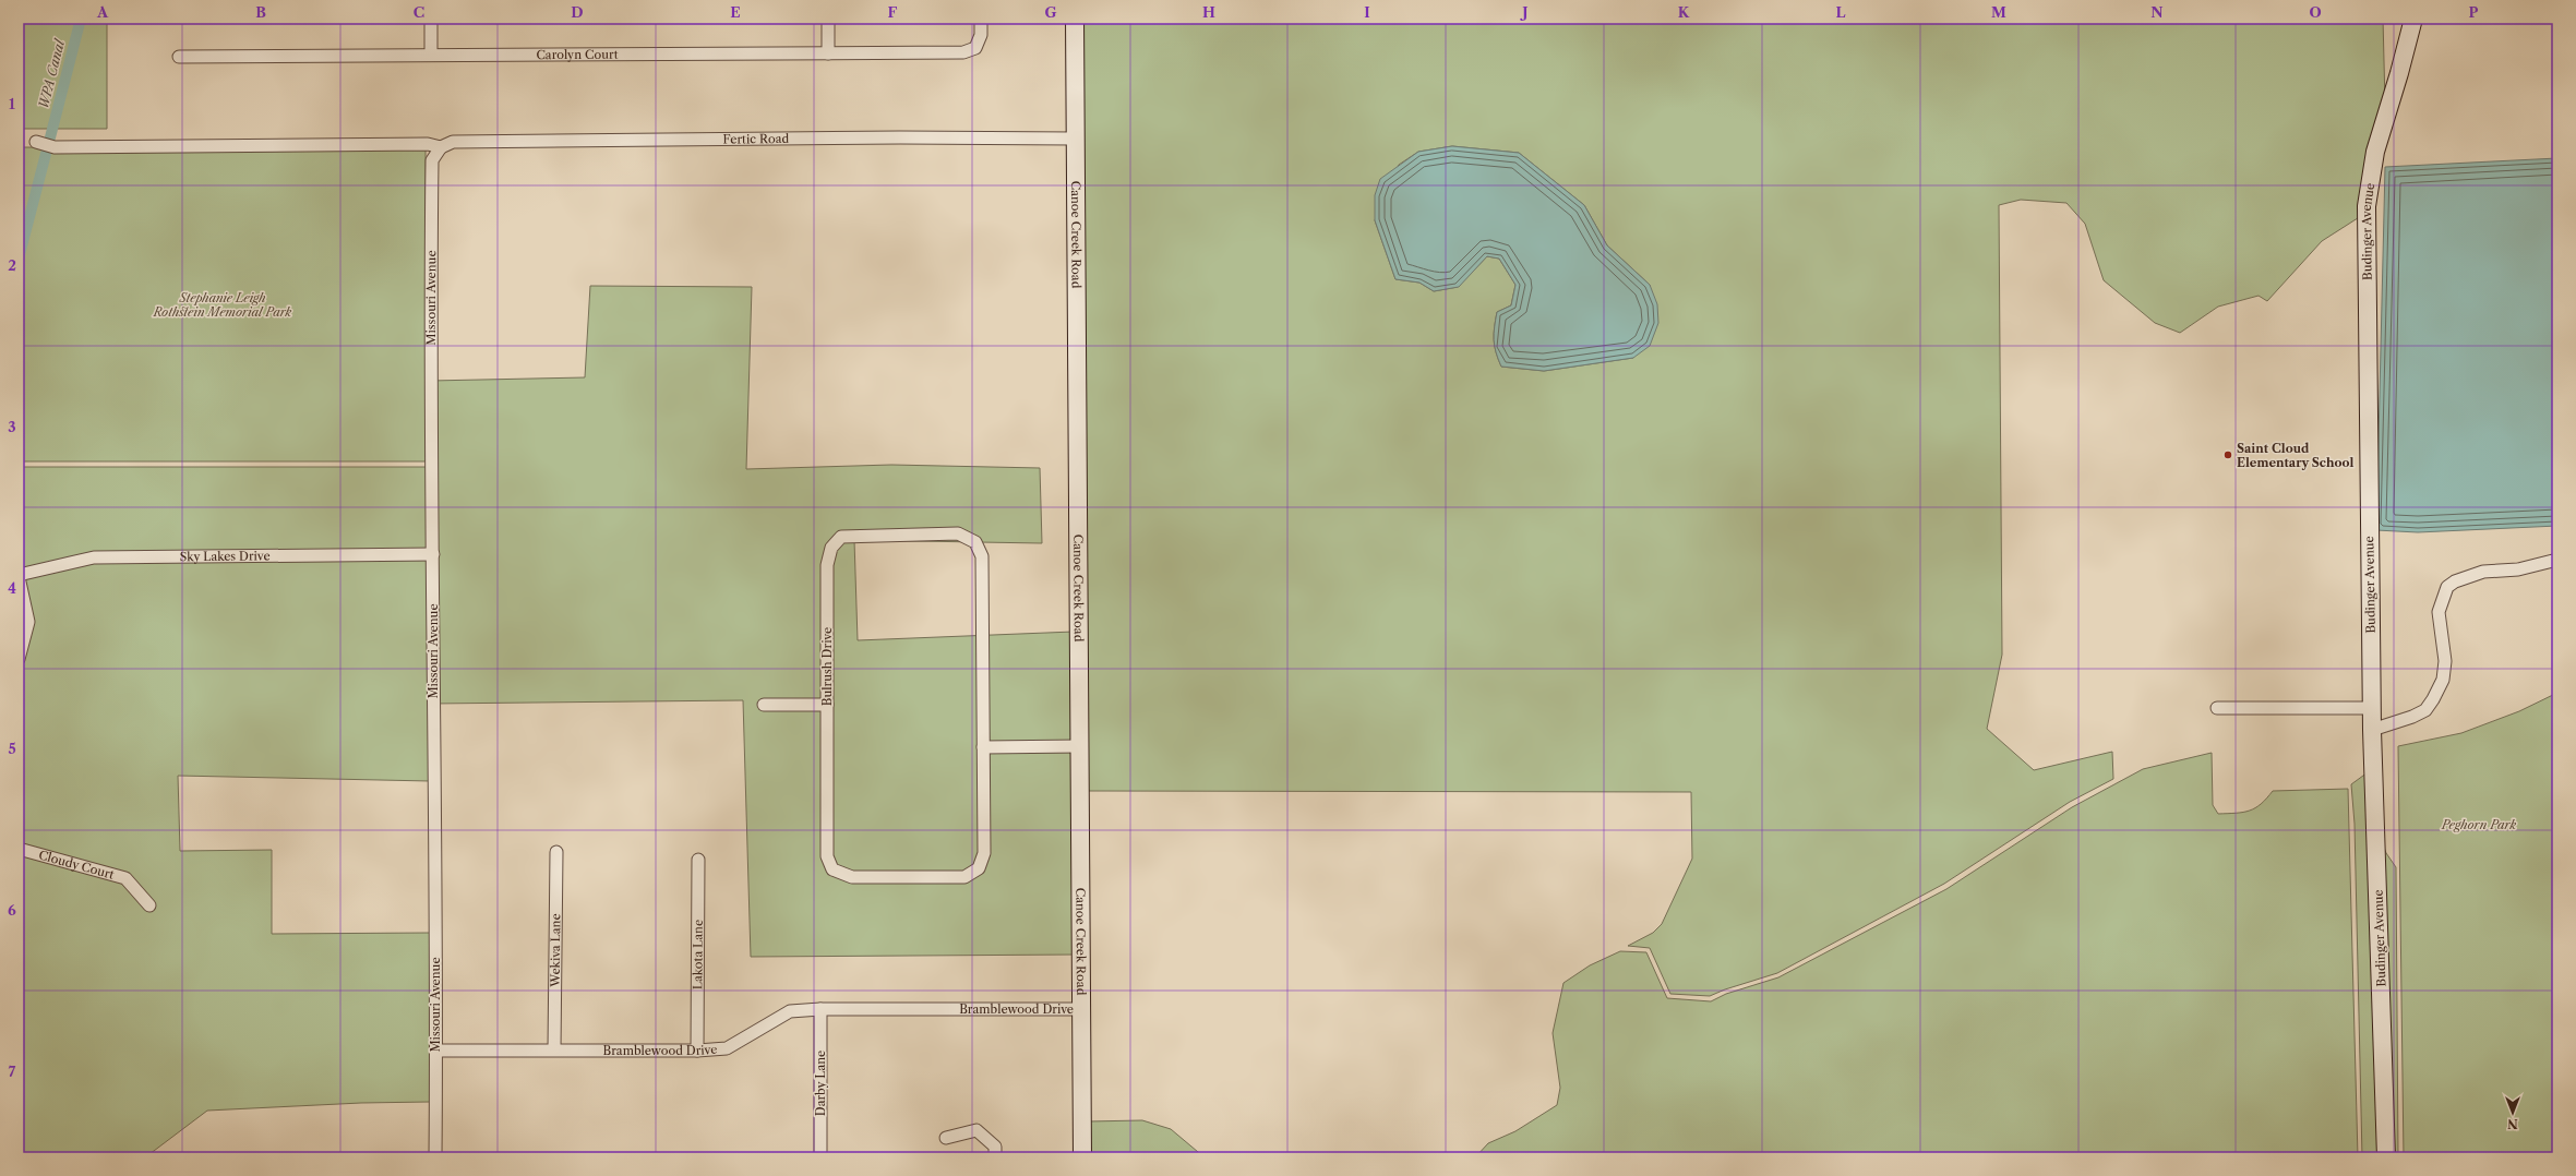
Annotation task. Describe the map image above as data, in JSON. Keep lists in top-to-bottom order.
{
  "streets": {
    "street": [
      "Carolyn Court",
      "Fertic Road",
      "Budinger Avenue",
      "Canoe Creek Road",
      "Missouri Avenue",
      "Sky Lakes Drive",
      "Bulrush Drive",
      "Cloudy Court",
      "Wekiva Lane",
      "Lakota Lane",
      "Bramblewood Drive",
      "Darby Lane"
    ]
  },
  "crossings": [
    ["Fertic Road", "Canoe Creek Road"],
    ["Fertic Road", "Missouri Avenue"],
    ["Canoe Creek Road", "Bramblewood Drive"],
    ["Missouri Avenue", "Sky Lakes Drive"],
    ["Missouri Avenue", "Bramblewood Drive"],
    ["Wekiva Lane", "Bramblewood Drive"],
    ["Lakota Lane", "Bramblewood Drive"],
    ["Bramblewood Drive", "Darby Lane"]
  ],
  "water": ["WPA Canal"],
  "parks": ["Stephanie Leigh Rothstein Memorial Park", "Peghorn Park"],
  "places": ["Saint Cloud Elementary School"],
  "north": "bottom",
  "grid": {
    "columns": [
      "A",
      "B",
      "C",
      "D",
      "E",
      "F",
      "G",
      "H",
      "I",
      "J",
      "K",
      "L",
      "M",
      "N",
      "O",
      "P"
    ],
    "rows": [
      "1",
      "2",
      "3",
      "4",
      "5",
      "6",
      "7"
    ]
  }
}
